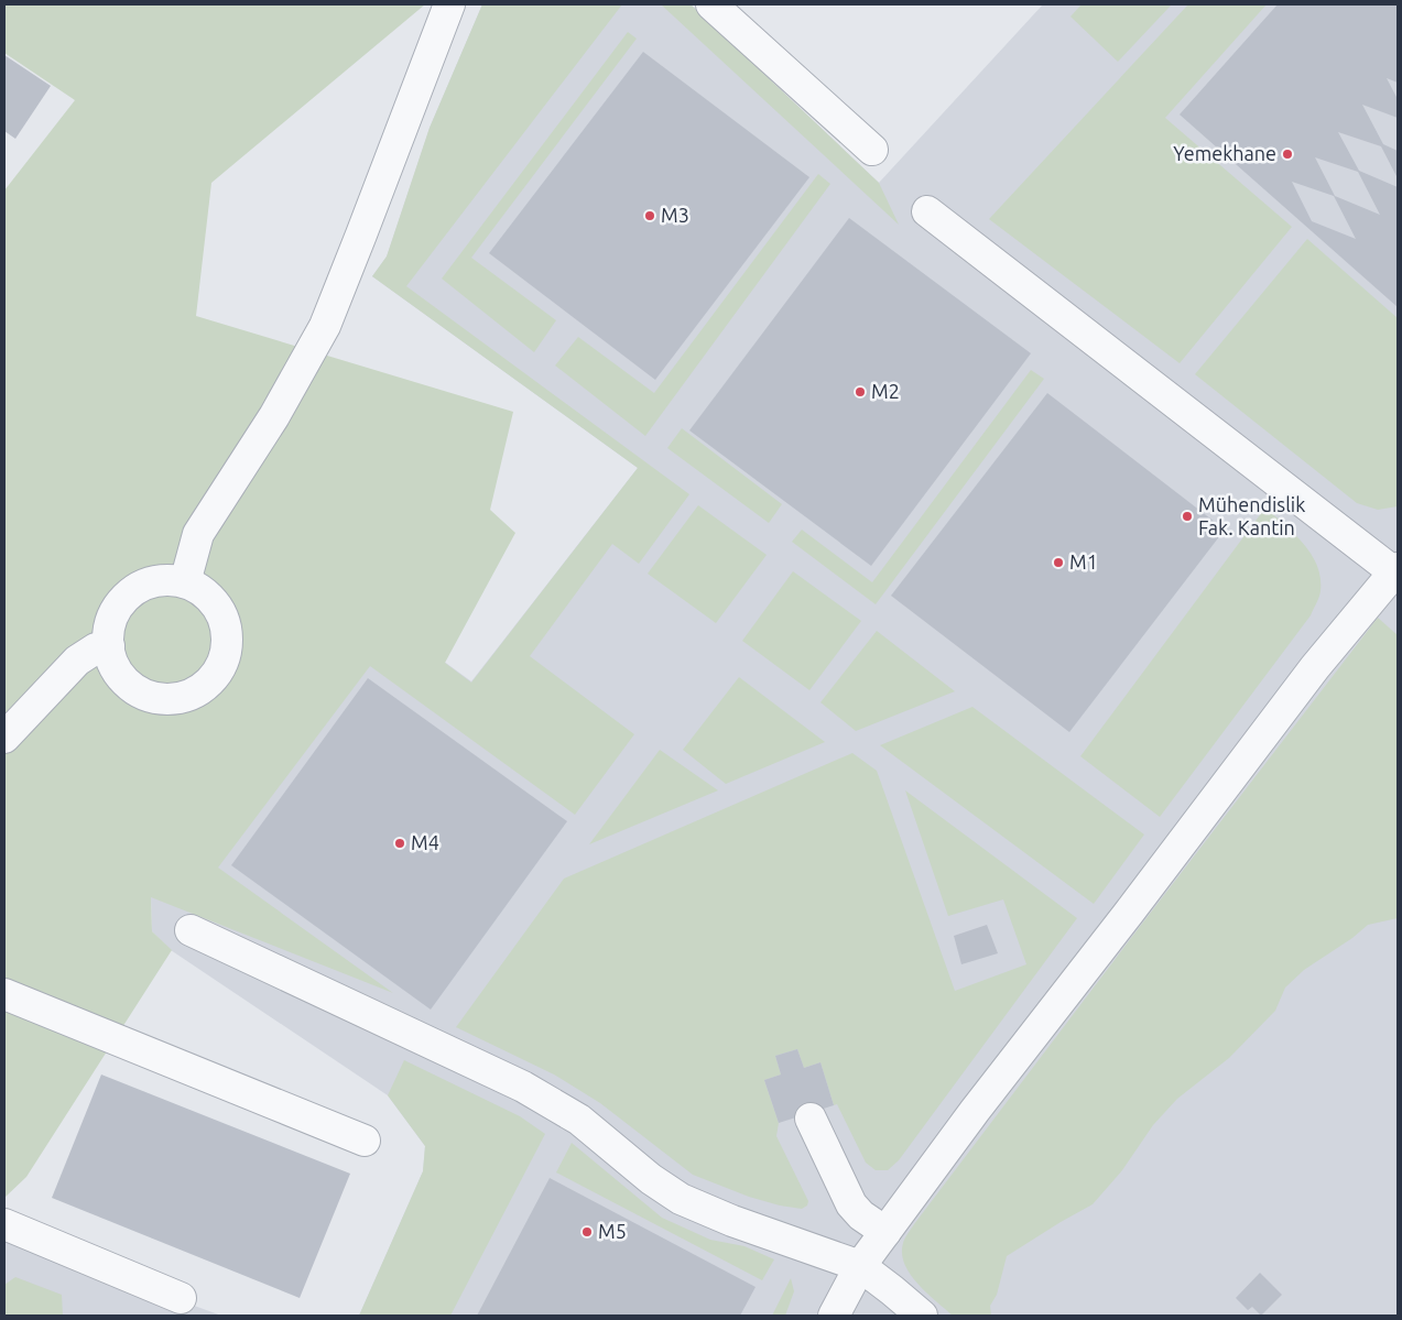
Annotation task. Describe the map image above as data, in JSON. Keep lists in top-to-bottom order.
{
  "places": [
    "Yemekhane",
    "M3",
    "M2",
    "Mühendislik Fak. Kantin",
    "M1",
    "M4",
    "M5"
  ]
}
